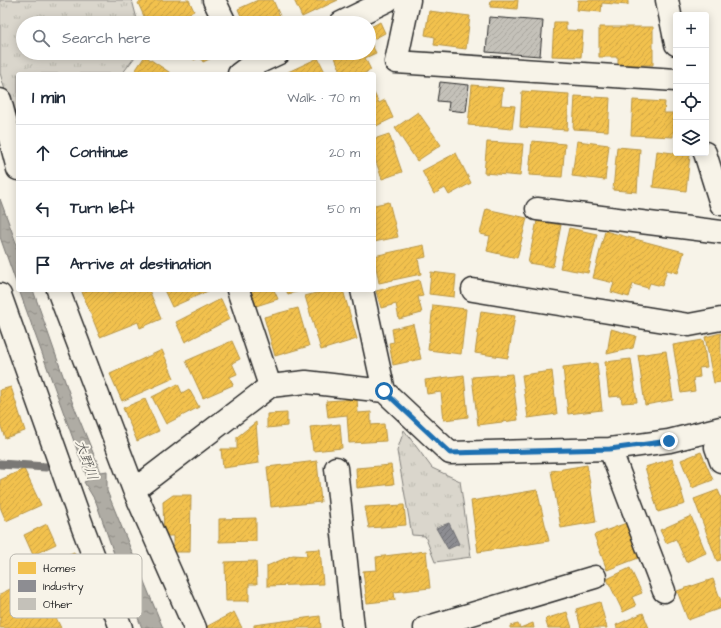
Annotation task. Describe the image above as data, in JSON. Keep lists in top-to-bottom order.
{
  "water": ["大野川"],
  "legend": ["Homes", "Industry", "Other"],
  "page": {
    "map_buttons": ["+", "−"],
    "search": "Search here",
    "heading": ["1 min", "Walk · 70 m"],
    "list": [
      ["Continue", "20 m"],
      ["Turn left", "50 m"],
      "Arrive at destination"
    ]
  }
}
